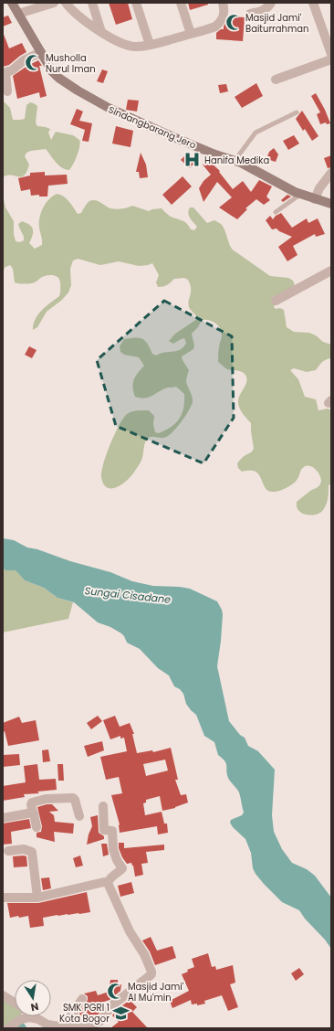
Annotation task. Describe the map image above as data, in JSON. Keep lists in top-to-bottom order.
{
  "streets": {
    "street": ["Sindangbarang Jero"]
  },
  "water": ["Sungai Cisadane"],
  "places": {
    "mosque": ["Masjid Jami' Baiturrahman", "Musholla Nurul Iman", "Masjid Jami' Al Mu'min"],
    "hospital": ["Hanifa Medika"],
    "school or university": ["SMK PGRI 1 Kota Bogor"]
  },
  "north": "bottom"
}
